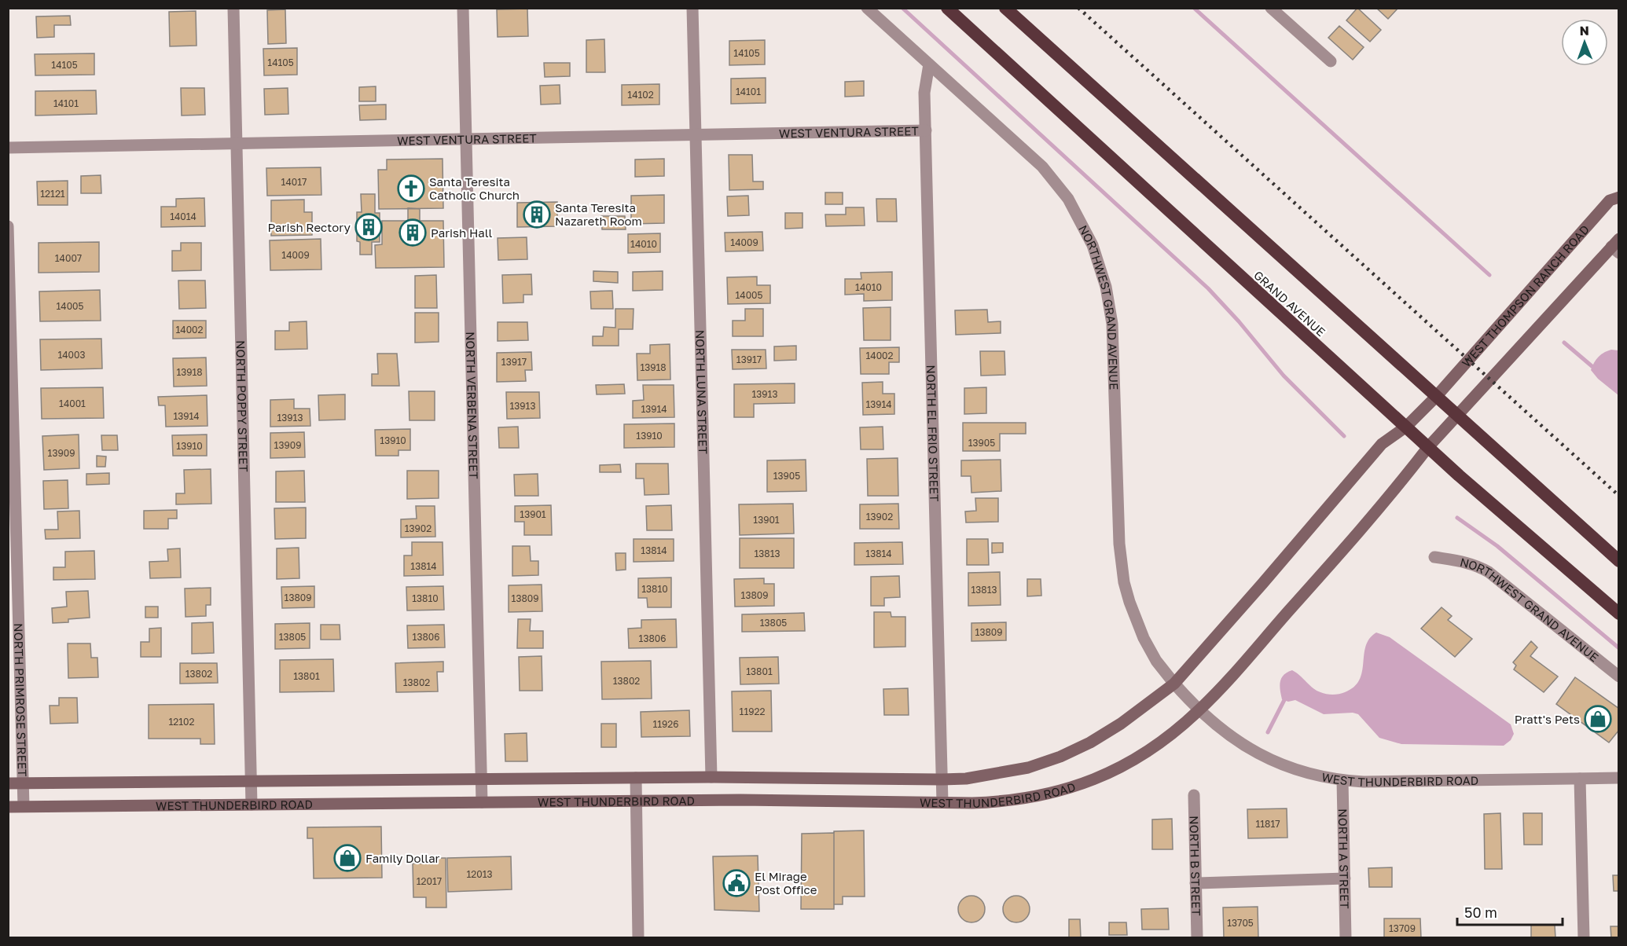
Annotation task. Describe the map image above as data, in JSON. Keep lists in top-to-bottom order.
{
  "streets": {
    "highway": ["GRAND AVENUE"],
    "main road": ["WEST THOMPSON RANCH ROAD", "WEST THUNDERBIRD ROAD"],
    "street": [
      "WEST VENTURA STREET",
      "NORTHWEST GRAND AVENUE",
      "NORTH LUNA STREET",
      "NORTH VERBENA STREET",
      "NORTH POPPY STREET",
      "NORTH EL FRIO STREET",
      "NORTH PRIMROSE STREET",
      "NORTH A STREET",
      "NORTH B STREET"
    ]
  },
  "crossings": [
    ["WEST VENTURA STREET", "NORTH LUNA STREET"],
    ["WEST VENTURA STREET", "NORTH VERBENA STREET"],
    ["WEST VENTURA STREET", "NORTH POPPY STREET"],
    ["WEST VENTURA STREET", "NORTH EL FRIO STREET"],
    ["WEST THOMPSON RANCH ROAD", "WEST THUNDERBIRD ROAD"],
    ["GRAND AVENUE", "WEST THUNDERBIRD ROAD"],
    ["NORTHWEST GRAND AVENUE", "NORTH EL FRIO STREET"],
    ["NORTHWEST GRAND AVENUE", "WEST THUNDERBIRD ROAD"],
    ["NORTH LUNA STREET", "WEST THUNDERBIRD ROAD"],
    ["NORTH VERBENA STREET", "WEST THUNDERBIRD ROAD"],
    ["NORTH POPPY STREET", "WEST THUNDERBIRD ROAD"],
    ["NORTH EL FRIO STREET", "WEST THUNDERBIRD ROAD"],
    ["NORTH PRIMROSE STREET", "WEST THUNDERBIRD ROAD"],
    ["WEST THUNDERBIRD ROAD", "NORTH A STREET"]
  ],
  "places": {
    "church": ["Santa Teresita Catholic Church"],
    "building": ["Santa Teresita Nazareth Room", "Parish Rectory", "Parish Hall"],
    "shop": ["Pratt's Pets", "Family Dollar"],
    "public building": ["El Mirage Post Office"]
  },
  "house_numbers": [
    "14105",
    "14105",
    "14105",
    "14101",
    "14102",
    "14101",
    "14017",
    "12121",
    "14014",
    "14009",
    "14010",
    "14009",
    "14007",
    "14010",
    "14005",
    "14005",
    "14002",
    "14003",
    "14002",
    "13917",
    "13917",
    "13918",
    "13918",
    "13913",
    "14001",
    "13914",
    "13913",
    "13914",
    "13914",
    "13913",
    "13910",
    "13910",
    "13905",
    "13909",
    "13910",
    "13909",
    "13905",
    "13901",
    "13902",
    "13901",
    "13902",
    "13814",
    "13813",
    "13814",
    "13814",
    "13810",
    "13813",
    "13809",
    "13809",
    "13810",
    "13809",
    "13805",
    "13809",
    "13805",
    "13806",
    "13806",
    "13801",
    "13802",
    "13801",
    "13802",
    "13802",
    "11922",
    "12102",
    "11926",
    "11817",
    "12013",
    "12017",
    "13705",
    "13709"
  ],
  "scale_bar": "50 m",
  "north": "top"
}
